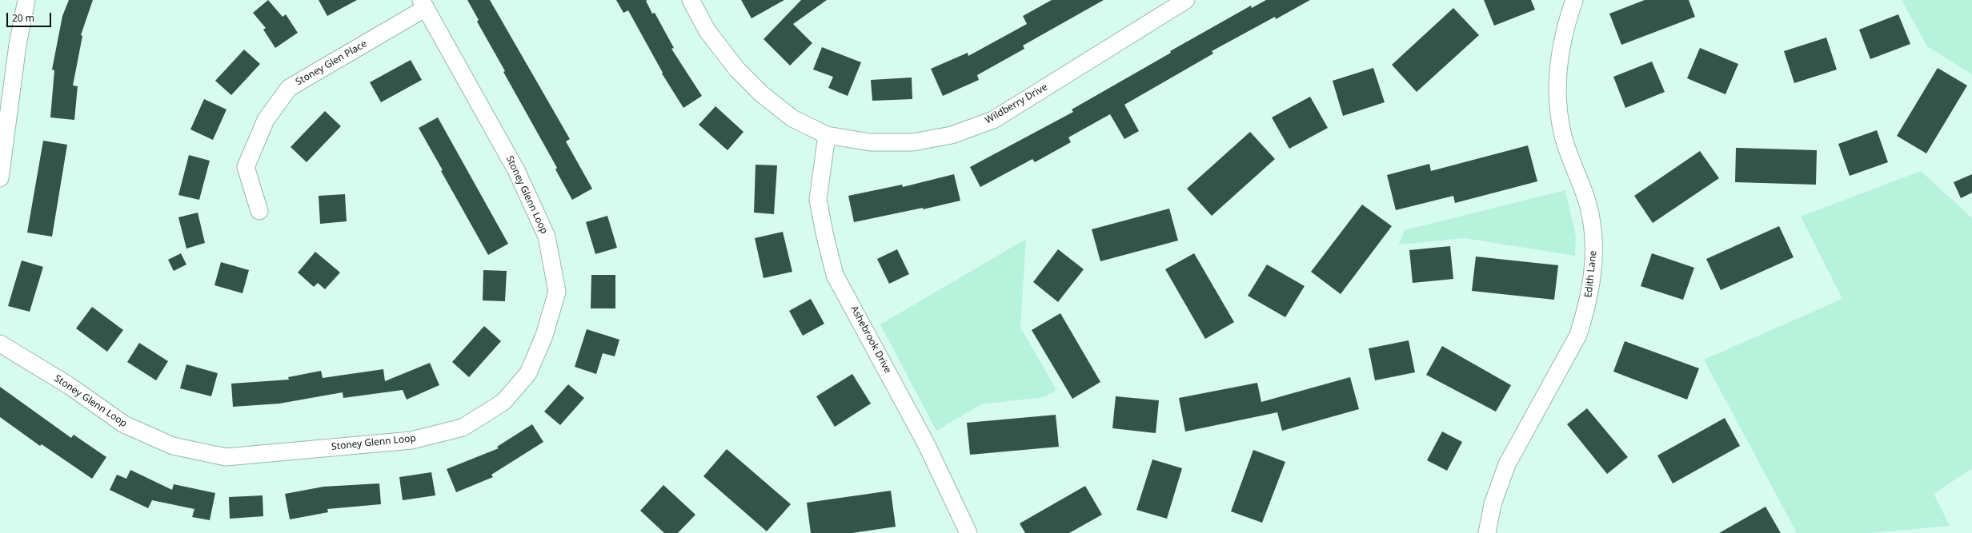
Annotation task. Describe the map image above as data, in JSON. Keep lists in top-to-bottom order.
{
  "streets": {
    "street": [
      "Stoney Glen Place",
      "Wildberry Drive",
      "Stoney Glenn Loop",
      "Edith Lane",
      "Ashebrook Drive"
    ]
  },
  "crossings": [
    ["Stoney Glen Place", "Stoney Glenn Loop"],
    ["Wildberry Drive", "Ashebrook Drive"]
  ],
  "scale_bar": "20 m"
}
